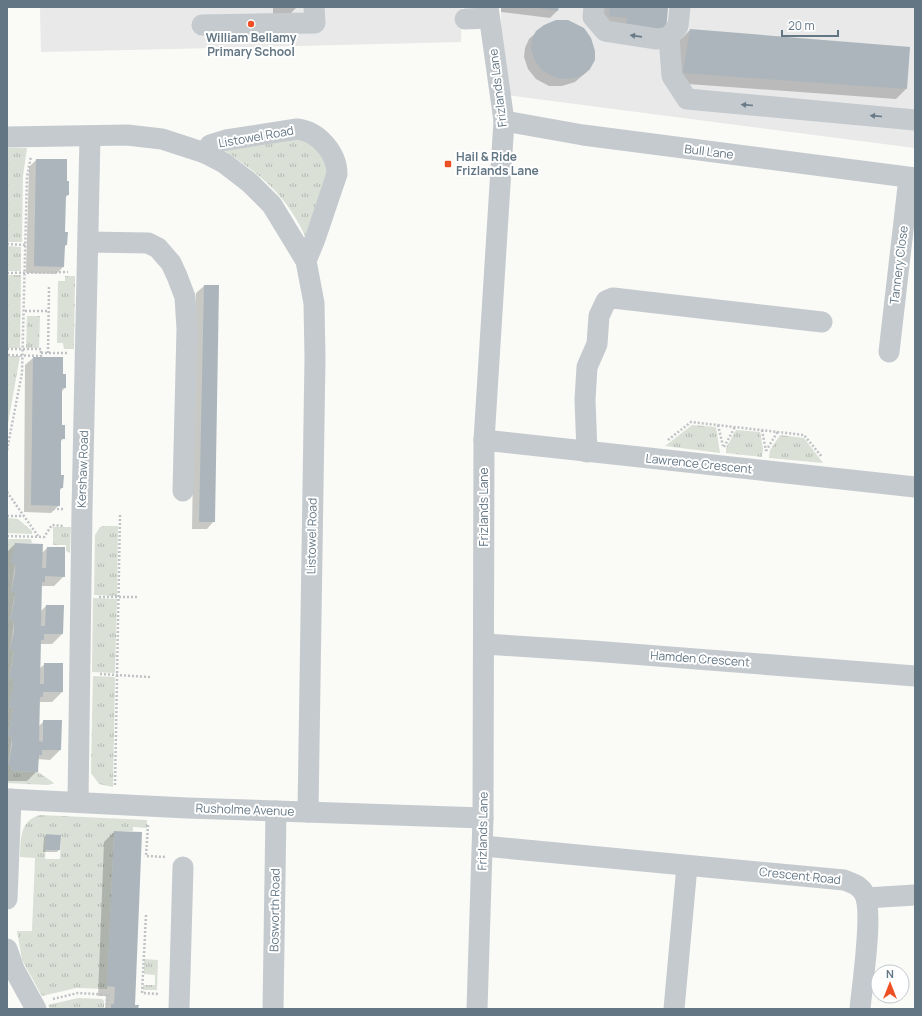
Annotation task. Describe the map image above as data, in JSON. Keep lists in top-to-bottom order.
{
  "streets": {
    "street": [
      "Frizlands Lane",
      "Listowel Road",
      "Bull Lane",
      "Tannery Close",
      "Lawrence Crescent",
      "Kershaw Road",
      "Hamden Crescent",
      "Rusholme Avenue",
      "Crescent Road",
      "Bosworth Road"
    ]
  },
  "crossings": [
    ["Frizlands Lane", "Bull Lane"],
    ["Frizlands Lane", "Lawrence Crescent"],
    ["Frizlands Lane", "Hamden Crescent"],
    ["Frizlands Lane", "Rusholme Avenue"],
    ["Frizlands Lane", "Crescent Road"],
    ["Listowel Road", "Kershaw Road"],
    ["Listowel Road", "Rusholme Avenue"],
    ["Bull Lane", "Tannery Close"],
    ["Kershaw Road", "Rusholme Avenue"],
    ["Rusholme Avenue", "Bosworth Road"]
  ],
  "places": {
    "other": ["William Bellamy Primary School"],
    "transit": ["Hail & Ride Frizlands Lane"]
  },
  "scale_bar": "20 m",
  "north": "top"
}
